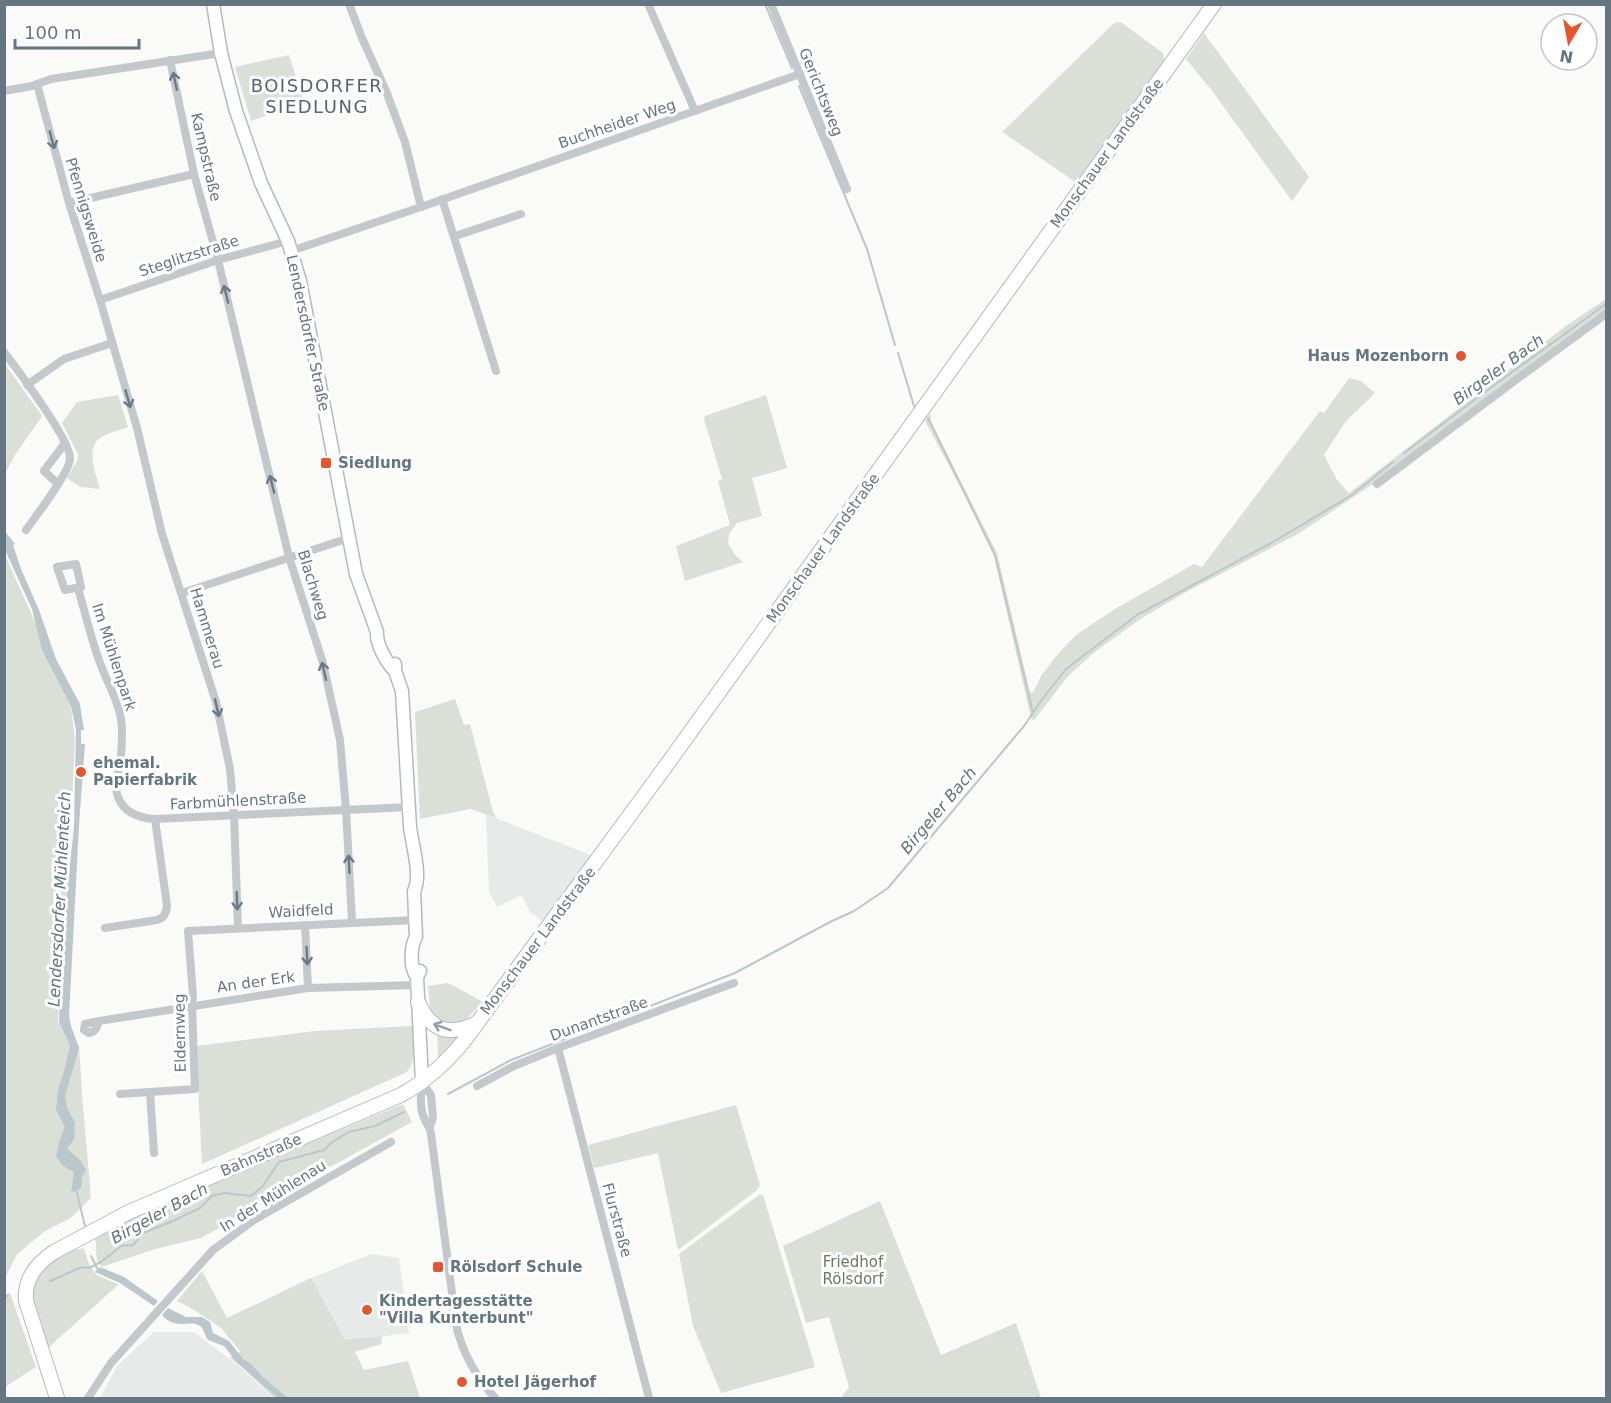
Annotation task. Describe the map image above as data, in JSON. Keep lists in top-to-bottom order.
{
  "streets": {
    "main road": ["Monschauer Landstraße", "Bahnstraße"],
    "street": [
      "Gerichtsweg",
      "Buchheider Weg",
      "Kampstraße",
      "Pfennigsweide",
      "Steglitzstraße",
      "Lendersdorfer Straße",
      "Blachweg",
      "Hammerau",
      "Im Mühlenpark",
      "Farbmühlenstraße",
      "Waidfeld",
      "An der Erk",
      "Dunantstraße",
      "Eldernweg",
      "In der Mühlenau",
      "Flurstraße"
    ]
  },
  "crossings": [
    ["Gerichtsweg", "Buchheider Weg"],
    ["Buchheider Weg", "Steglitzstraße"],
    ["Buchheider Weg", "Lendersdorfer Straße"],
    ["Monschauer Landstraße", "Lendersdorfer Straße"],
    ["Monschauer Landstraße", "Bahnstraße"],
    ["Kampstraße", "Steglitzstraße"],
    ["Kampstraße", "Blachweg"],
    ["Pfennigsweide", "Steglitzstraße"],
    ["Pfennigsweide", "Hammerau"],
    ["Steglitzstraße", "Lendersdorfer Straße"],
    ["Steglitzstraße", "Blachweg"],
    ["Lendersdorfer Straße", "Farbmühlenstraße"],
    ["Lendersdorfer Straße", "Waidfeld"],
    ["Lendersdorfer Straße", "An der Erk"],
    ["Lendersdorfer Straße", "Bahnstraße"],
    ["Blachweg", "Farbmühlenstraße"],
    ["Blachweg", "Waidfeld"],
    ["Hammerau", "Farbmühlenstraße"],
    ["Hammerau", "Waidfeld"],
    ["Im Mühlenpark", "Farbmühlenstraße"],
    ["Waidfeld", "Eldernweg"],
    ["An der Erk", "Eldernweg"],
    ["Dunantstraße", "Flurstraße"]
  ],
  "one_way": [
    "Kampstraße",
    "Pfennigsweide",
    "Blachweg",
    "Hammerau"
  ],
  "districts": ["BOISDORFER SIEDLUNG"],
  "water": ["Birgeler Bach", "Lendersdorfer Mühlenteich"],
  "parks": ["Friedhof Rölsdorf"],
  "places": {
    "other": [
      "Haus Mozenborn",
      "ehemal. Papierfabrik",
      "Kindertagesstätte \"Villa Kunterbunt\"",
      "Hotel Jägerhof"
    ],
    "transit": ["Siedlung", "Rölsdorf Schule"]
  },
  "scale_bar": "100 m",
  "north": "bottom"
}
